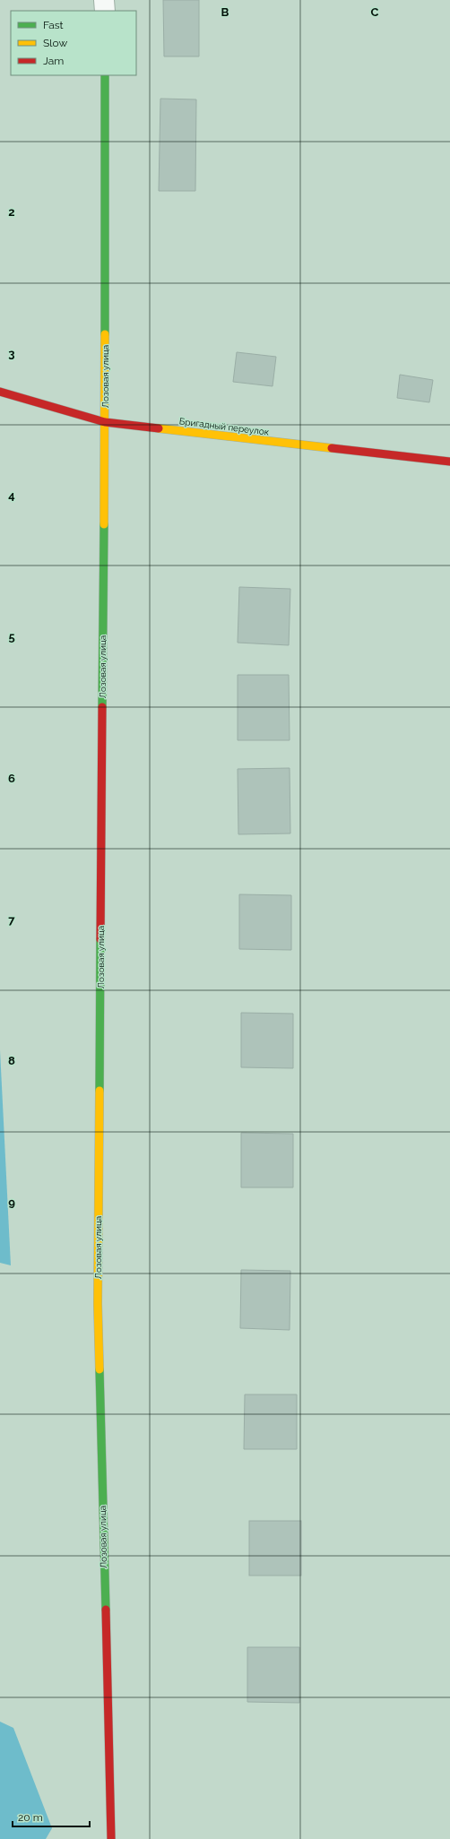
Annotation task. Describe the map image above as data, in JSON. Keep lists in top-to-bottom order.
{
  "streets": {
    "street": ["Лозовая улица", "Бригадный переулок"]
  },
  "crossings": [
    ["Лозовая улица", "Бригадный переулок"]
  ],
  "legend": ["Fast", "Slow", "Jam"],
  "scale_bar": "20 m",
  "grid": {
    "columns": ["B", "C"],
    "rows": [
      "2",
      "3",
      "4",
      "5",
      "6",
      "7",
      "8",
      "9"
    ]
  }
}
